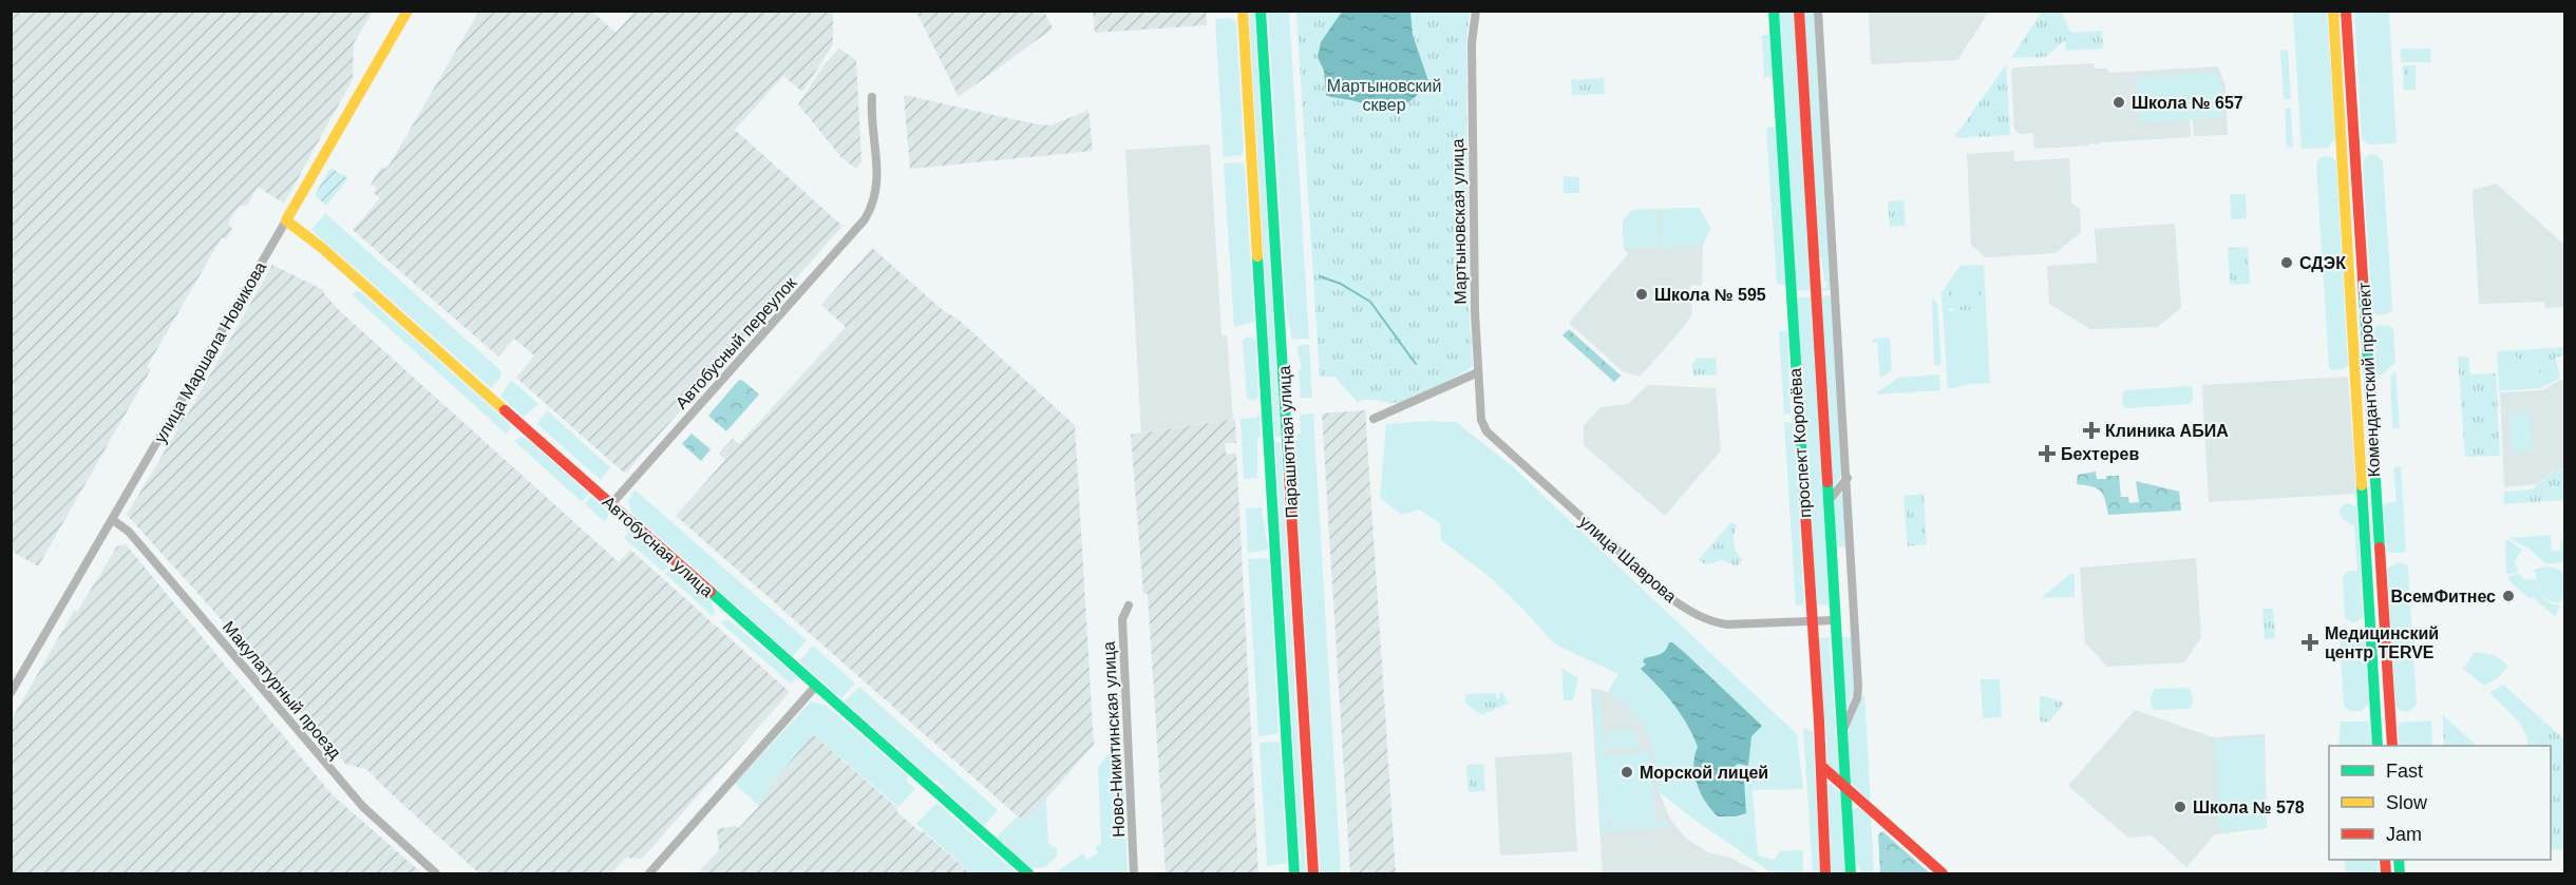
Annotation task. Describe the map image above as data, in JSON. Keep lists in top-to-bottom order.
{
  "streets": {
    "main road": [
      "улица Маршала Новикова",
      "Комендантский проспект",
      "Парашютная улица",
      "проспект Королёва",
      "Автобусная улица"
    ],
    "street": [
      "Мартыновская улица",
      "Автобусный переулок",
      "улица Шаврова",
      "Макулатурный проезд",
      "Ново-Никитинская улица"
    ]
  },
  "crossings": [
    ["Мартыновская улица", "улица Шаврова"],
    ["Автобусный переулок", "Автобусная улица"],
    ["улица Маршала Новикова", "Автобусная улица"],
    ["улица Маршала Новикова", "Макулатурный проезд"],
    ["проспект Королёва", "улица Шаврова"]
  ],
  "parks": ["Мартыновский сквер"],
  "places": {
    "other": [
      "Школа № 657",
      "СДЭК",
      "Школа № 595",
      "ВсемФитнес",
      "Морской лицей",
      "Школа № 578"
    ],
    "health": ["Клиника АБИА", "Бехтерев", "Медицинский центр TERVE"]
  },
  "legend": ["Fast", "Slow", "Jam"]
}
